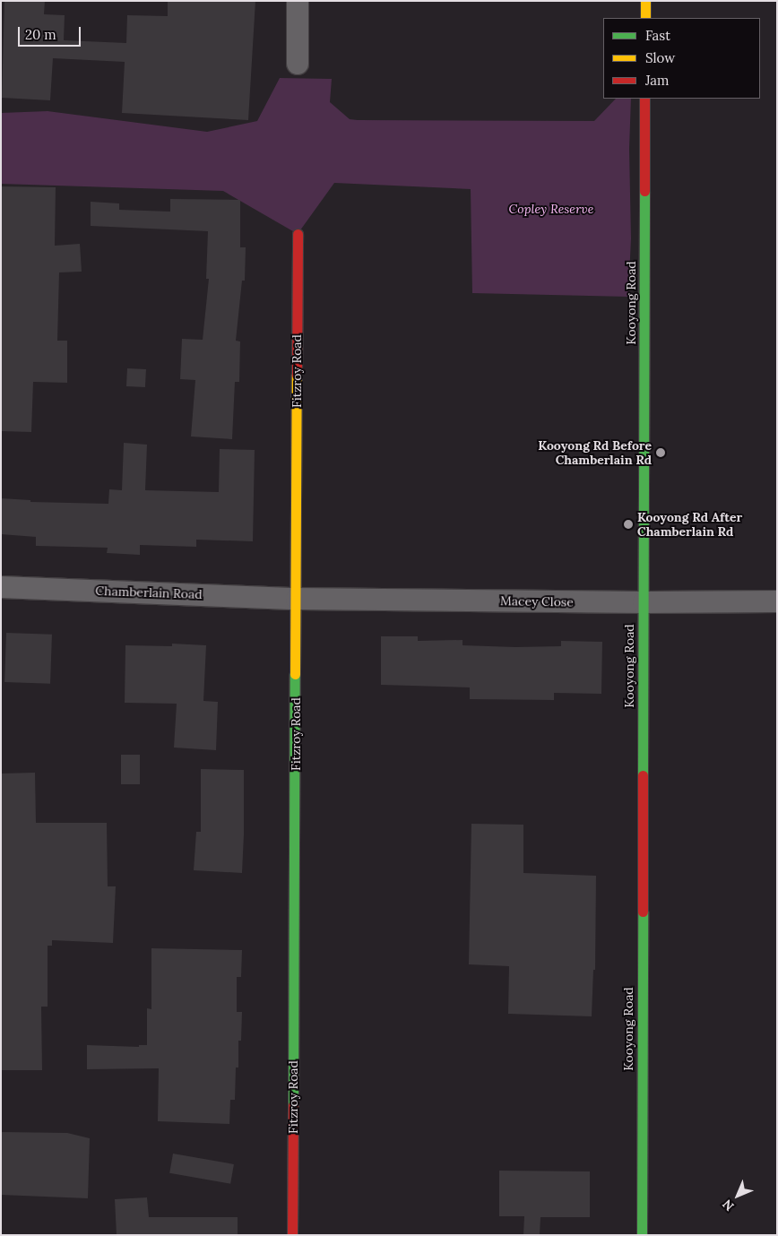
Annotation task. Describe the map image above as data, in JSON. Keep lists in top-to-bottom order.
{
  "streets": {
    "street": [
      "Kooyong Road",
      "Fitzroy Road",
      "Chamberlain Road",
      "Macey Close"
    ]
  },
  "crossings": [
    ["Kooyong Road", "Macey Close"],
    ["Fitzroy Road", "Chamberlain Road"],
    ["Fitzroy Road", "Macey Close"],
    ["Chamberlain Road", "Macey Close"]
  ],
  "parks": ["Copley Reserve"],
  "places": ["Kooyong Rd Before Chamberlain Rd", "Kooyong Rd After Chamberlain Rd"],
  "legend": ["Fast", "Slow", "Jam"],
  "scale_bar": "20 m",
  "north": "bottom left"
}
